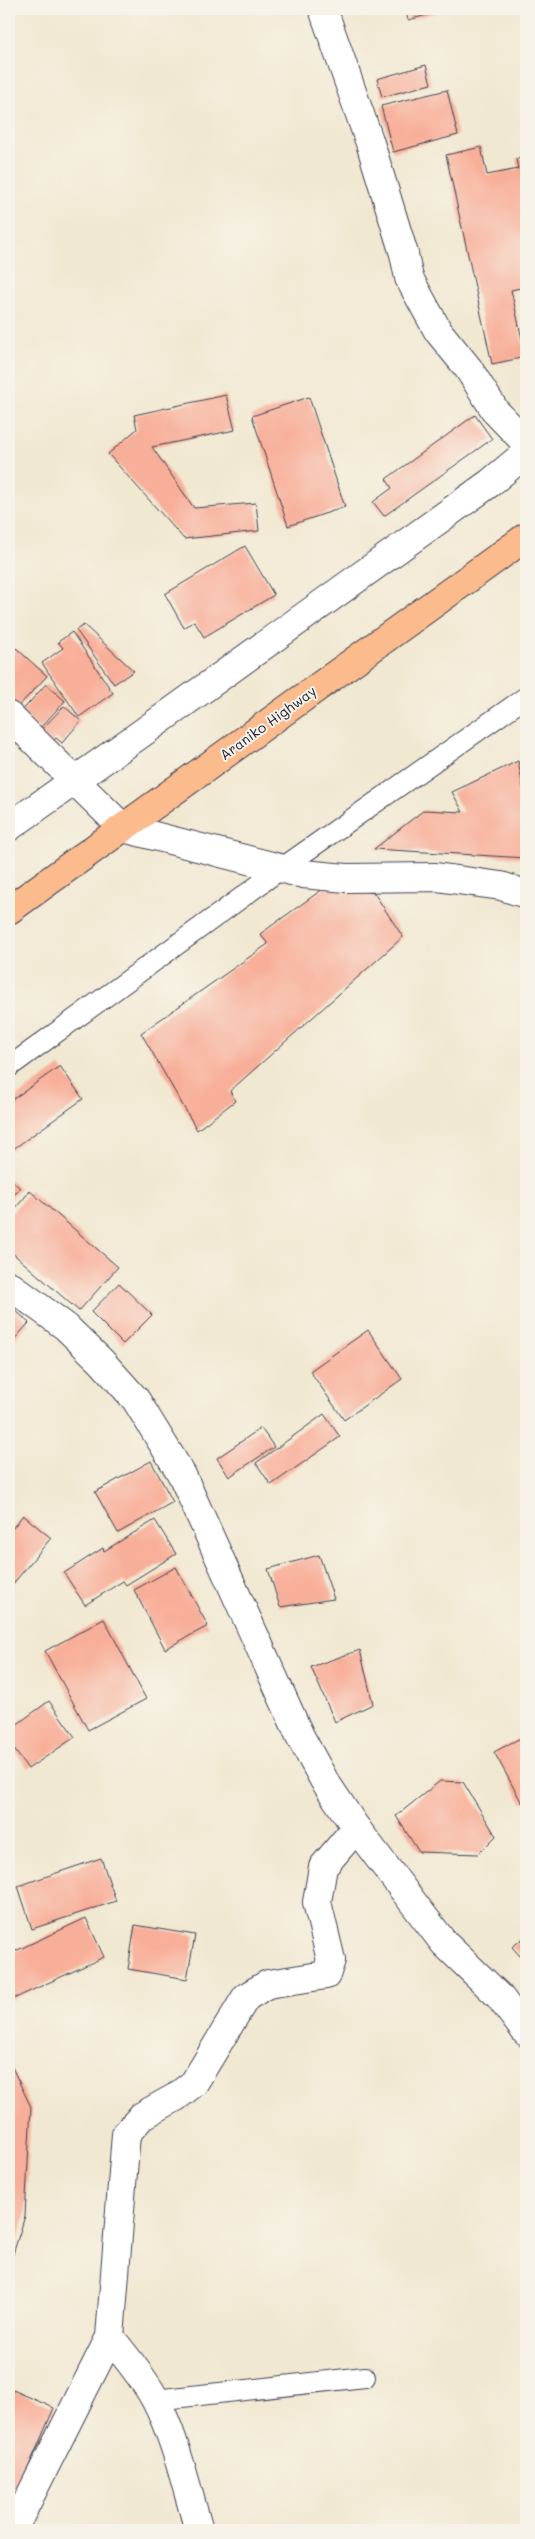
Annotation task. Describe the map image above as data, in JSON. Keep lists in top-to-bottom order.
{
  "streets": {
    "highway": ["Araniko Highway"]
  }
}
